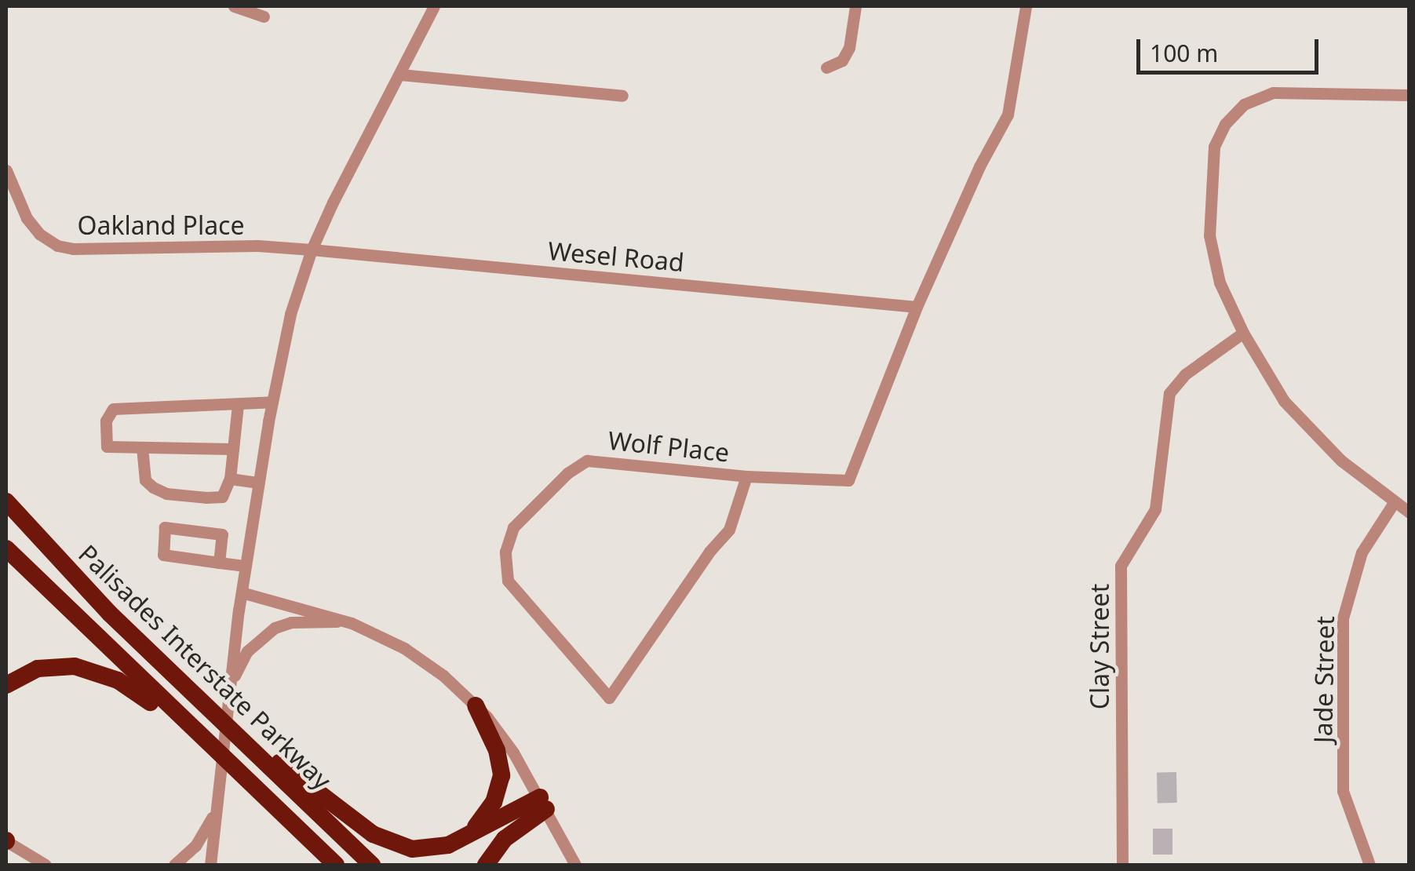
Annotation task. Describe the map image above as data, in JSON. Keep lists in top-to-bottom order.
{
  "streets": {
    "highway": ["Palisades Interstate Parkway"],
    "street": [
      "Oakland Place",
      "Wesel Road",
      "Wolf Place",
      "Clay Street",
      "Jade Street"
    ]
  },
  "crossings": [
    ["Oakland Place", "Wesel Road"]
  ],
  "scale_bar": "100 m"
}
